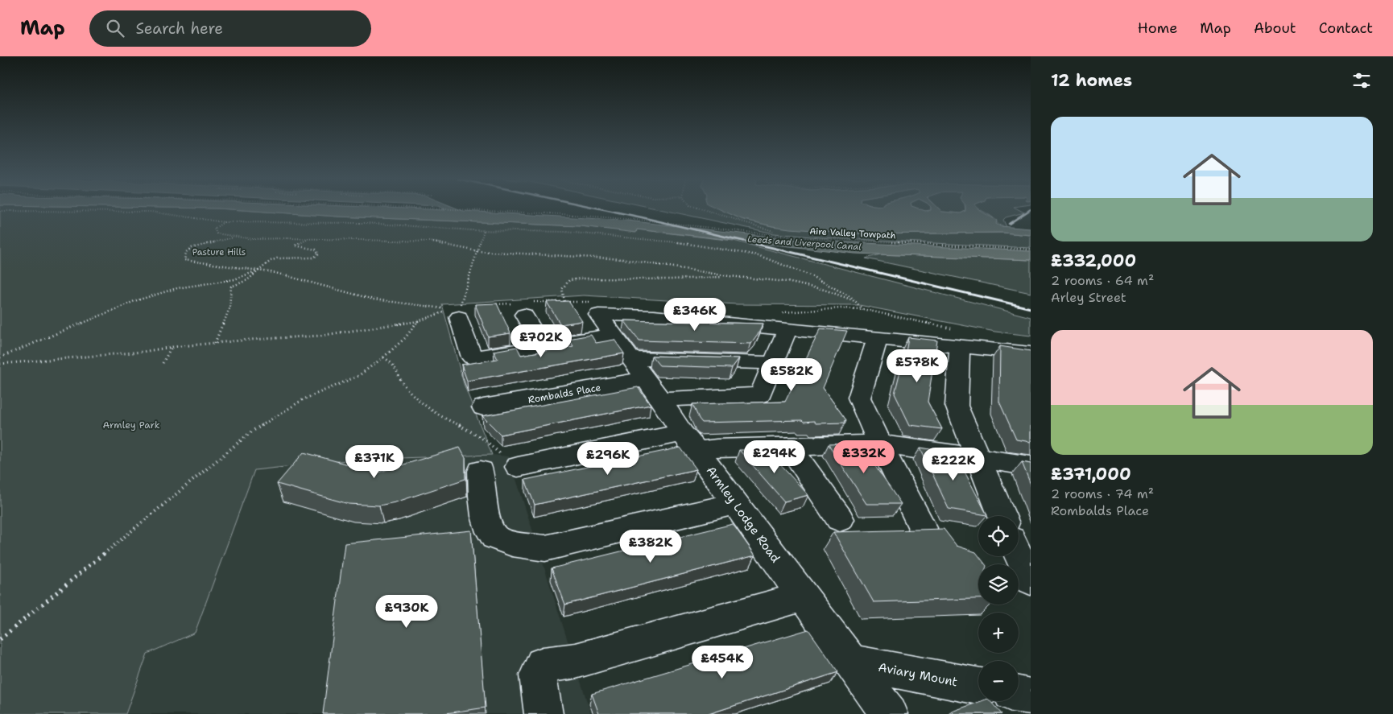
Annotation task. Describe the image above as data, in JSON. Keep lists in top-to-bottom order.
{
  "streets": {
    "street": ["Rombalds Place", "Armley Lodge Road", "Aviary Mount"],
    "path": ["Aire Valley Towpath"]
  },
  "crossings": [
    ["Rombalds Place", "Armley Lodge Road"],
    ["Armley Lodge Road", "Aviary Mount"]
  ],
  "water": ["Leeds and Liverpool Canal"],
  "parks": ["Pasture Hills", "Armley Park"],
  "page": {
    "header": "Map",
    "search": "Search here",
    "nav": [
      "Home",
      "Map",
      "About",
      "Contact"
    ],
    "heading": "12 homes",
    "list": [
      {
        "name": "£332,000",
        "note": "2 rooms · 64 m² · Arley Street"
      },
      {
        "name": "£371,000",
        "note": "2 rooms · 74 m² · Rombalds Place"
      }
    ],
    "price": [
      "£346K",
      "£702K",
      "£578K",
      "£582K",
      "£294K",
      "£332K",
      "£296K",
      "£371K",
      "£222K",
      "£382K",
      "£930K",
      "£454K"
    ],
    "map_buttons": ["+", "−"]
  }
}
